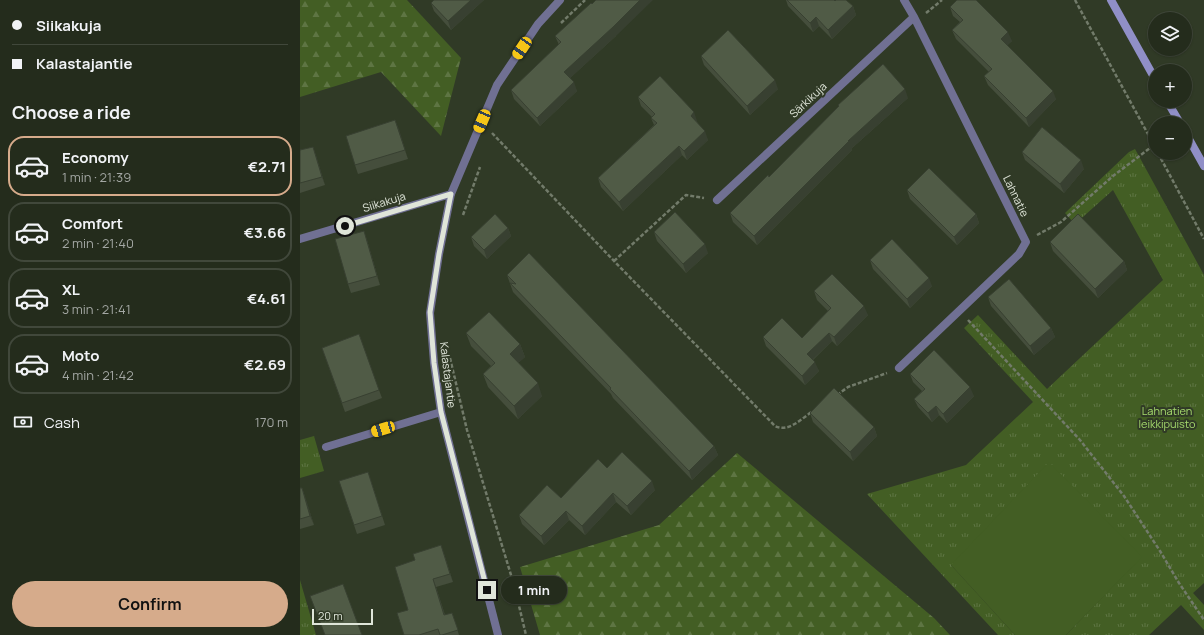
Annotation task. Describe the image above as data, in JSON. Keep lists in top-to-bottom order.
{
  "streets": {
    "street": [
      "Särkikuja",
      "Lahnatie",
      "Siikakuja",
      "Kalastajantie"
    ]
  },
  "crossings": [
    ["Särkikuja", "Lahnatie"],
    ["Siikakuja", "Kalastajantie"]
  ],
  "parks": ["Lahnatien leikkipuisto"],
  "scale_bar": "20 m",
  "page": {
    "banner": ["Siikakuja", "Kalastajantie"],
    "map_buttons": ["+", "−"],
    "heading": "Choose a ride",
    "list": [
      {
        "name": "Economy",
        "note": "1 min · 21:39",
        "value": "€2.71"
      },
      {
        "name": "Comfort",
        "note": "2 min · 21:40",
        "value": "€3.66"
      },
      {
        "name": "XL",
        "note": "3 min · 21:41",
        "value": "€4.61"
      },
      {
        "name": "Moto",
        "note": "4 min · 21:42",
        "value": "€2.69"
      }
    ],
    "pay": ["Cash", "170 m"],
    "buttons": "Confirm",
    "bubble": "1 min",
    "scale": "20 m"
  }
}
